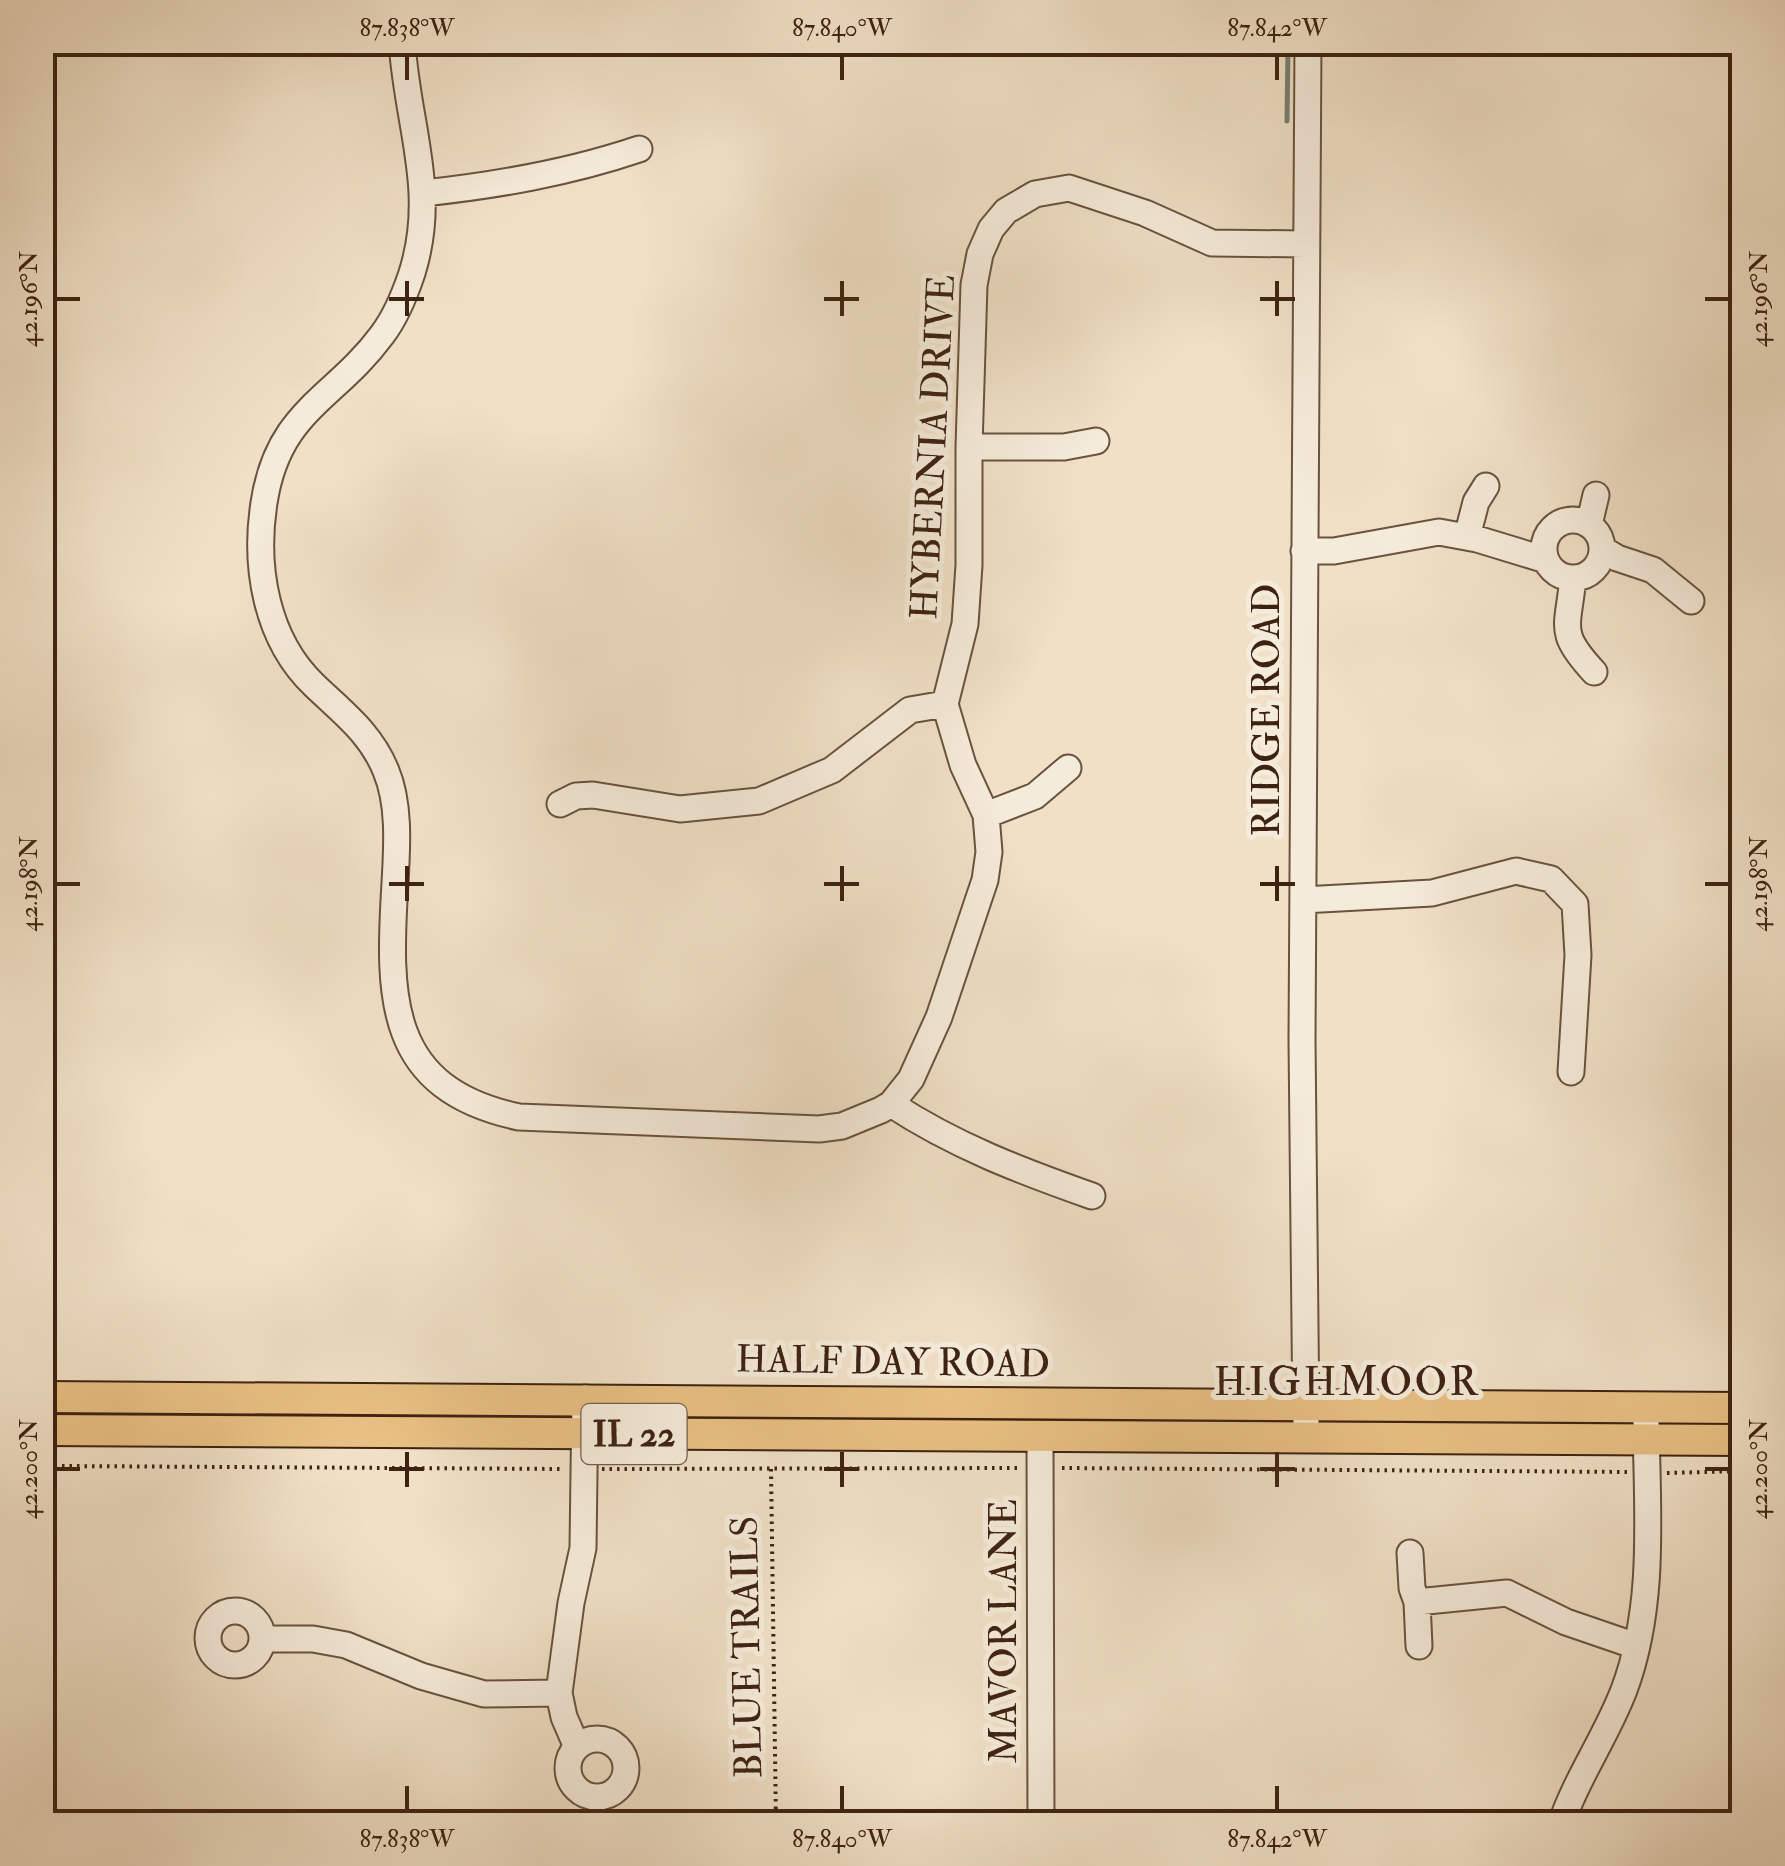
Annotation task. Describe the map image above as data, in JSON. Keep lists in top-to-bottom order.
{
  "streets": {
    "main road": ["HALF DAY ROAD", "IL 22"],
    "street": ["HYBERNIA DRIVE", "RIDGE ROAD", "MAVOR LANE"],
    "path": ["BLUE TRAILS"]
  },
  "crossings": [
    ["HYBERNIA DRIVE", "RIDGE ROAD"],
    ["RIDGE ROAD", "HALF DAY ROAD"],
    ["HALF DAY ROAD", "MAVOR LANE"]
  ],
  "districts": ["HIGHMOOR"],
  "coordinates": [
    "87.838°W",
    "87.840°W",
    "87.842°W",
    "42.196°N",
    "42.198°N",
    "42.200°N"
  ]
}
